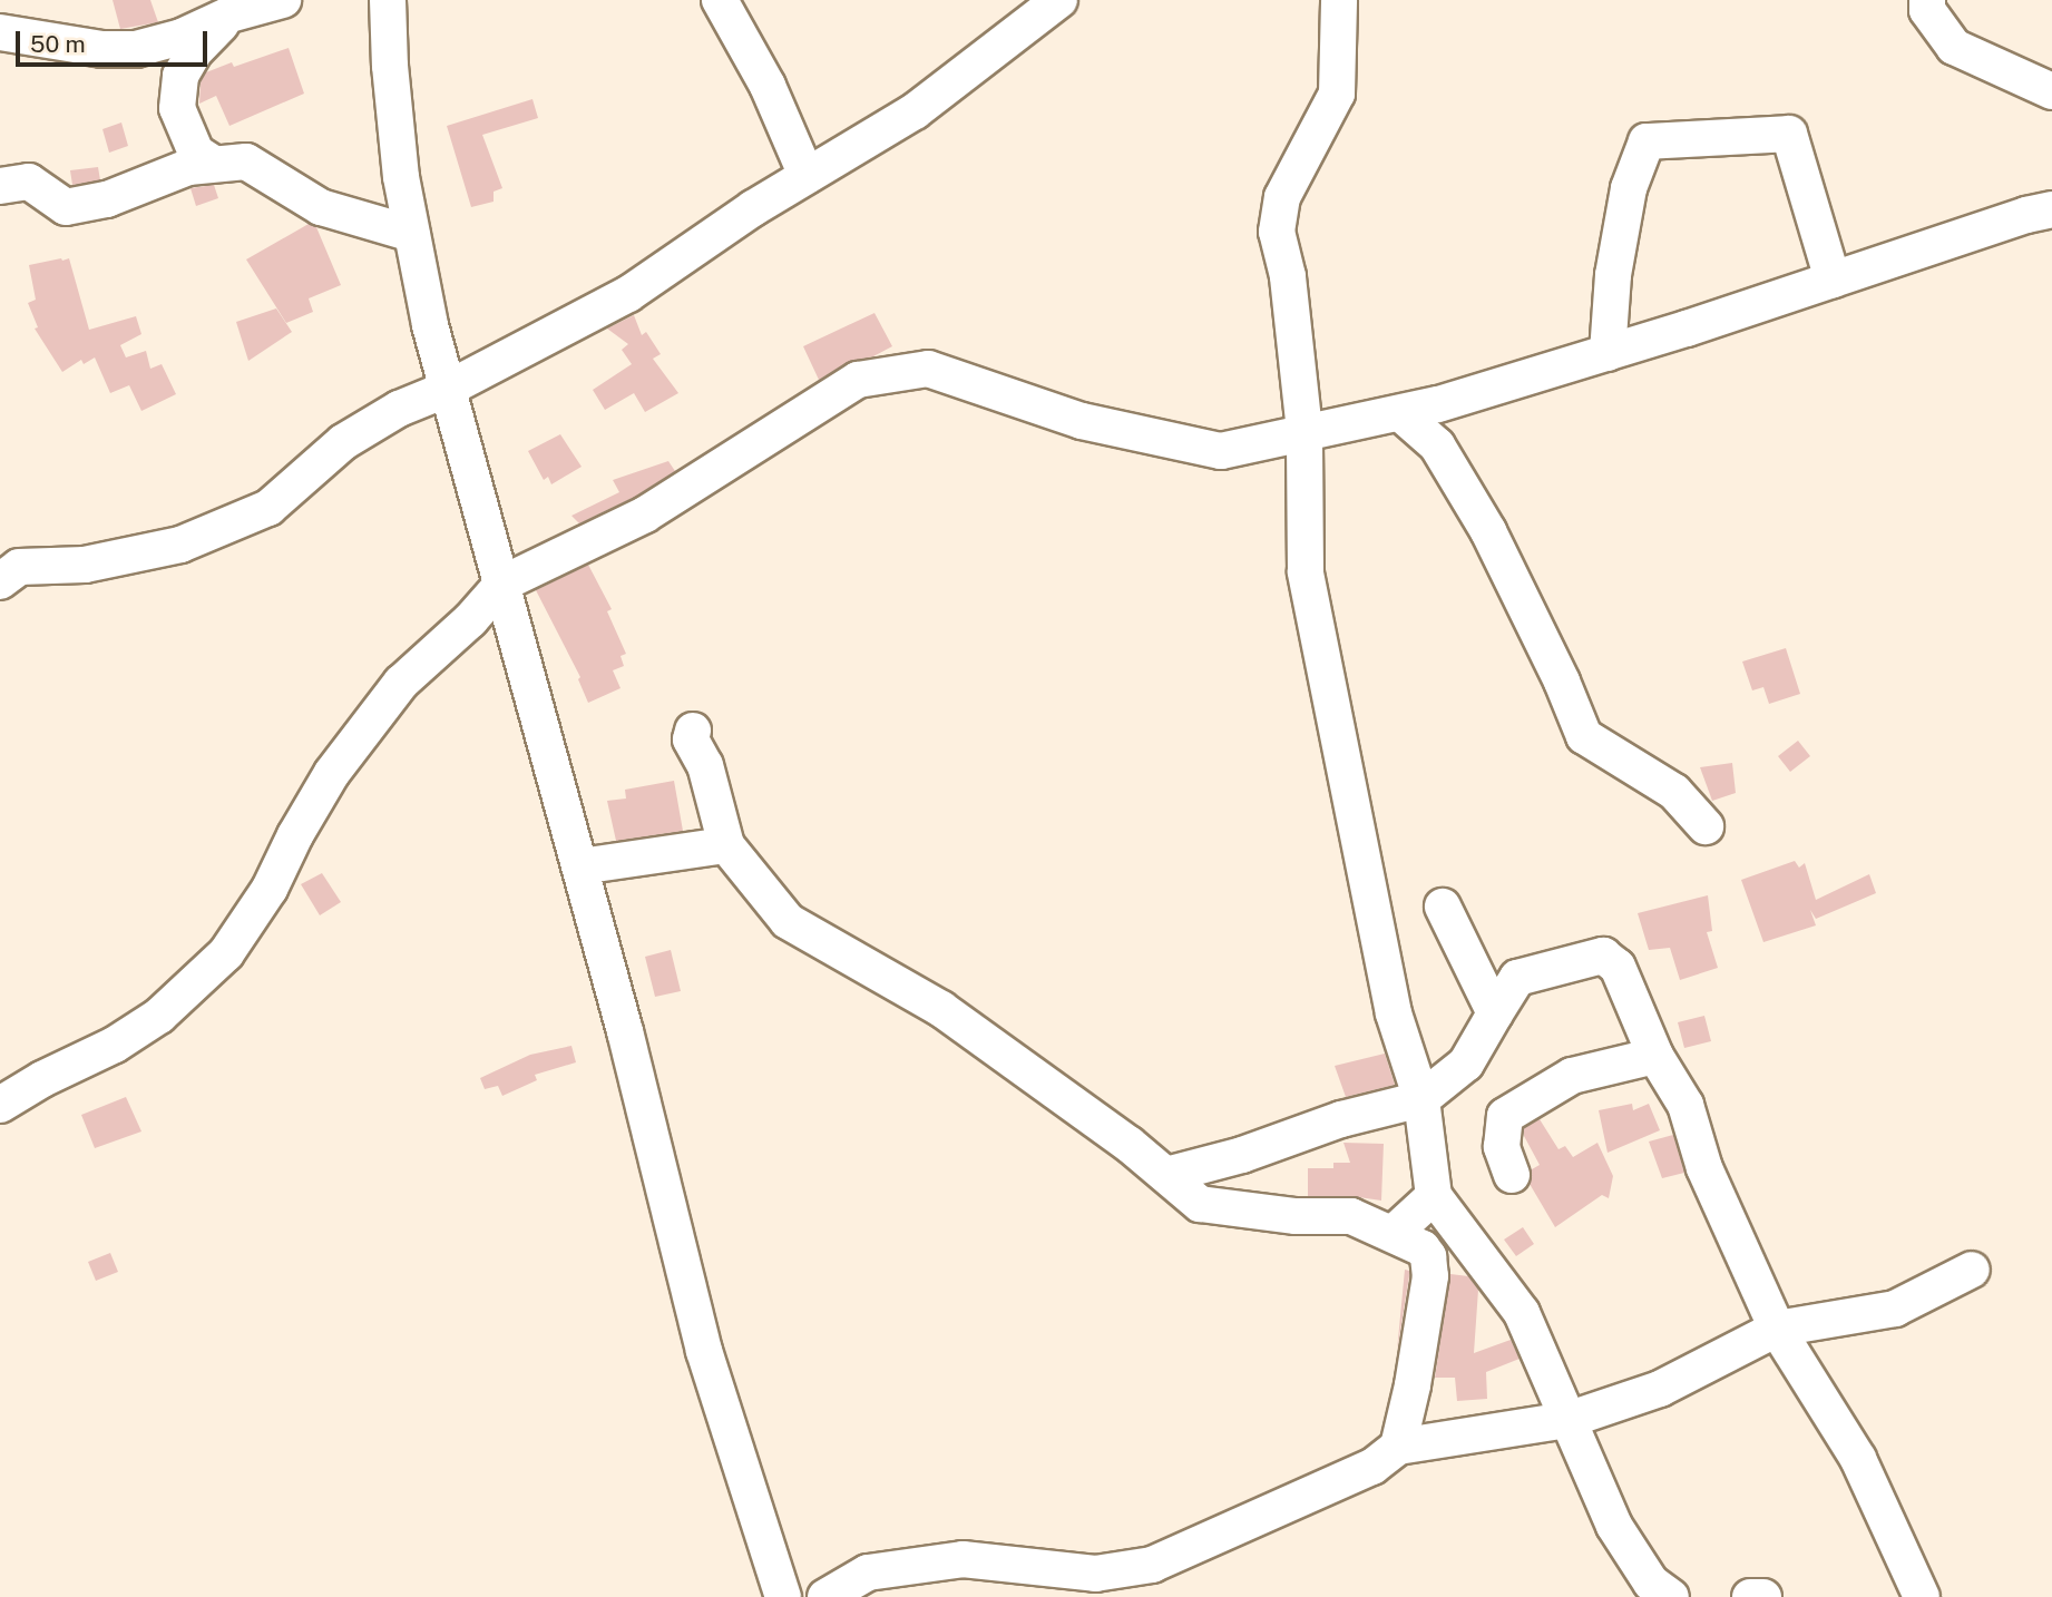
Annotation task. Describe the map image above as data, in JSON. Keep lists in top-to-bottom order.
{
  "scale_bar": "50 m"
}
